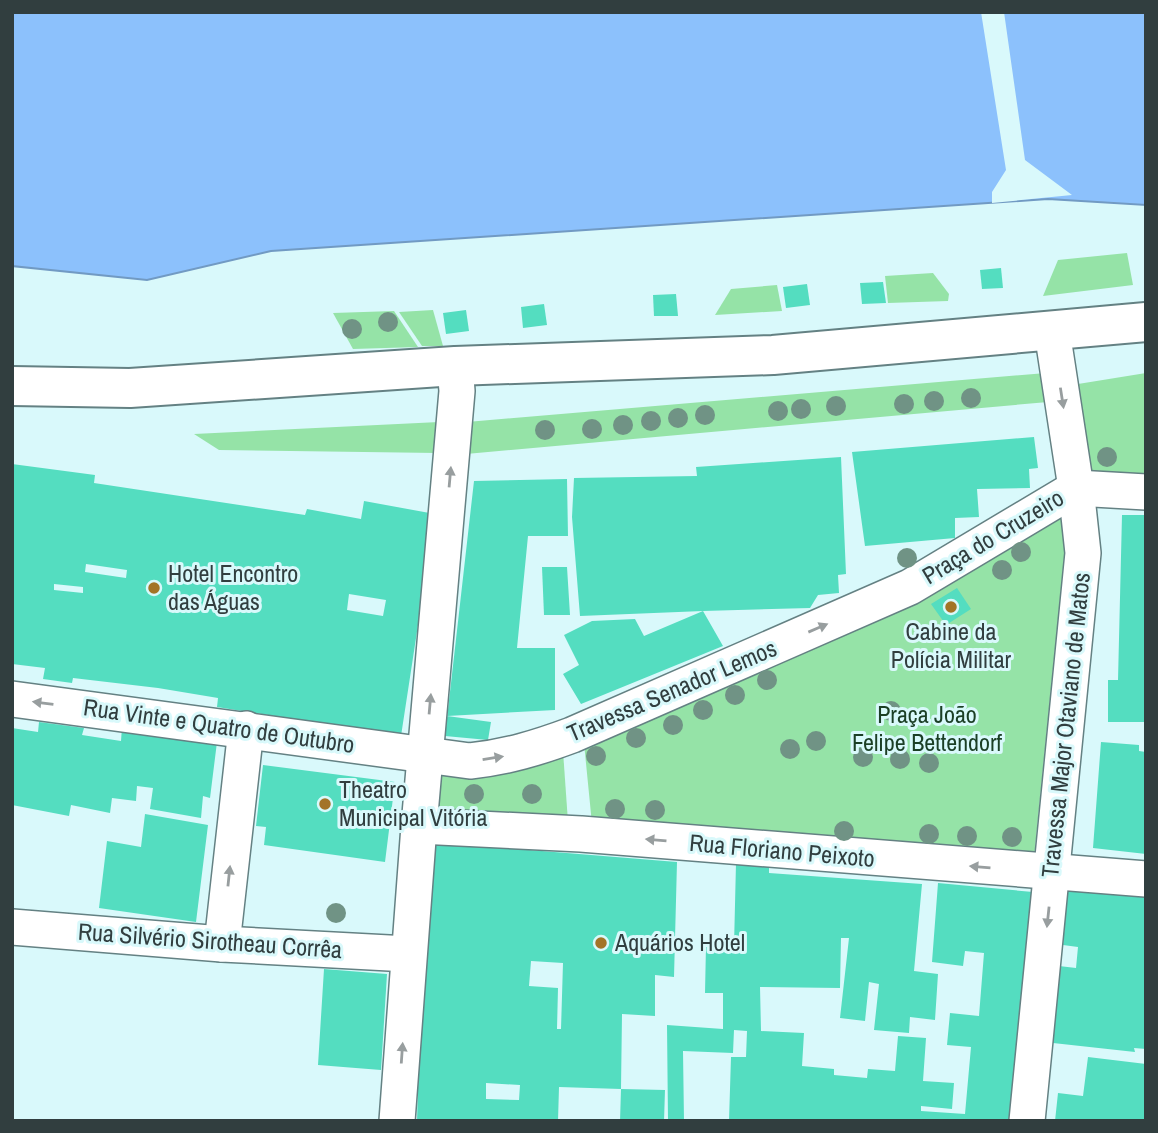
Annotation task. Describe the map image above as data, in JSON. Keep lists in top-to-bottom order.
{
  "streets": {
    "street": [
      "Praça do Cruzeiro",
      "Travessa Senador Lemos",
      "Travessa Major Otaviano de Matos",
      "Rua Vinte e Quatro de Outubro",
      "Rua Floriano Peixoto",
      "Rua Silvério Sirotheau Corrêa"
    ]
  },
  "crossings": [
    ["Praça do Cruzeiro", "Travessa Senador Lemos"],
    ["Praça do Cruzeiro", "Travessa Major Otaviano de Matos"],
    ["Travessa Senador Lemos", "Rua Vinte e Quatro de Outubro"],
    ["Travessa Major Otaviano de Matos", "Rua Floriano Peixoto"]
  ],
  "one_way": ["Travessa Major Otaviano de Matos", "Rua Vinte e Quatro de Outubro", "Rua Floriano Peixoto"],
  "parks": ["Praça João Felipe Bettendorf"],
  "places": [
    "Hotel Encontro das Águas",
    "Cabine da Polícia Militar",
    "Theatro Municipal Vitória",
    "Aquários Hotel"
  ]
}
